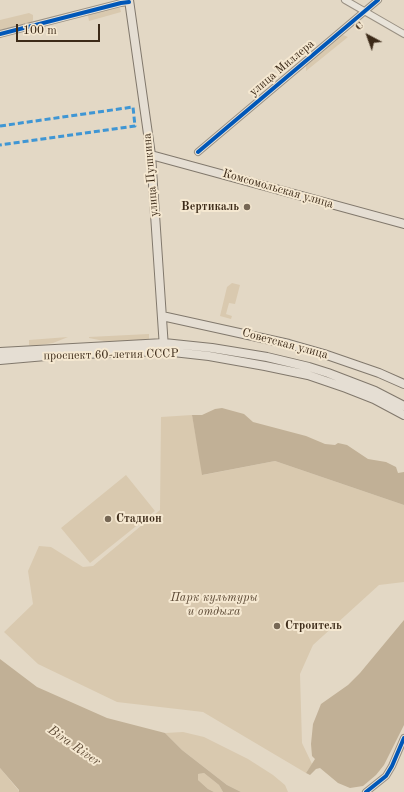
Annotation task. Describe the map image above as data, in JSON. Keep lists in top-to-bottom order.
{
  "streets": {
    "main road": [
      "улица Пушкина",
      "Комсомольская улица",
      "Советская улица",
      "проспект 60-летия СССР"
    ],
    "street": ["улица Миллера"]
  },
  "crossings": [
    ["улица Пушкина", "Комсомольская улица"],
    ["улица Пушкина", "Советская улица"],
    ["улица Пушкина", "проспект 60-летия СССР"]
  ],
  "water": ["Bira River"],
  "parks": ["Парк культуры и отдыха"],
  "places": ["Вертикаль", "Стадион", "Строитель"],
  "scale_bar": "100 m",
  "north": "top left"
}
